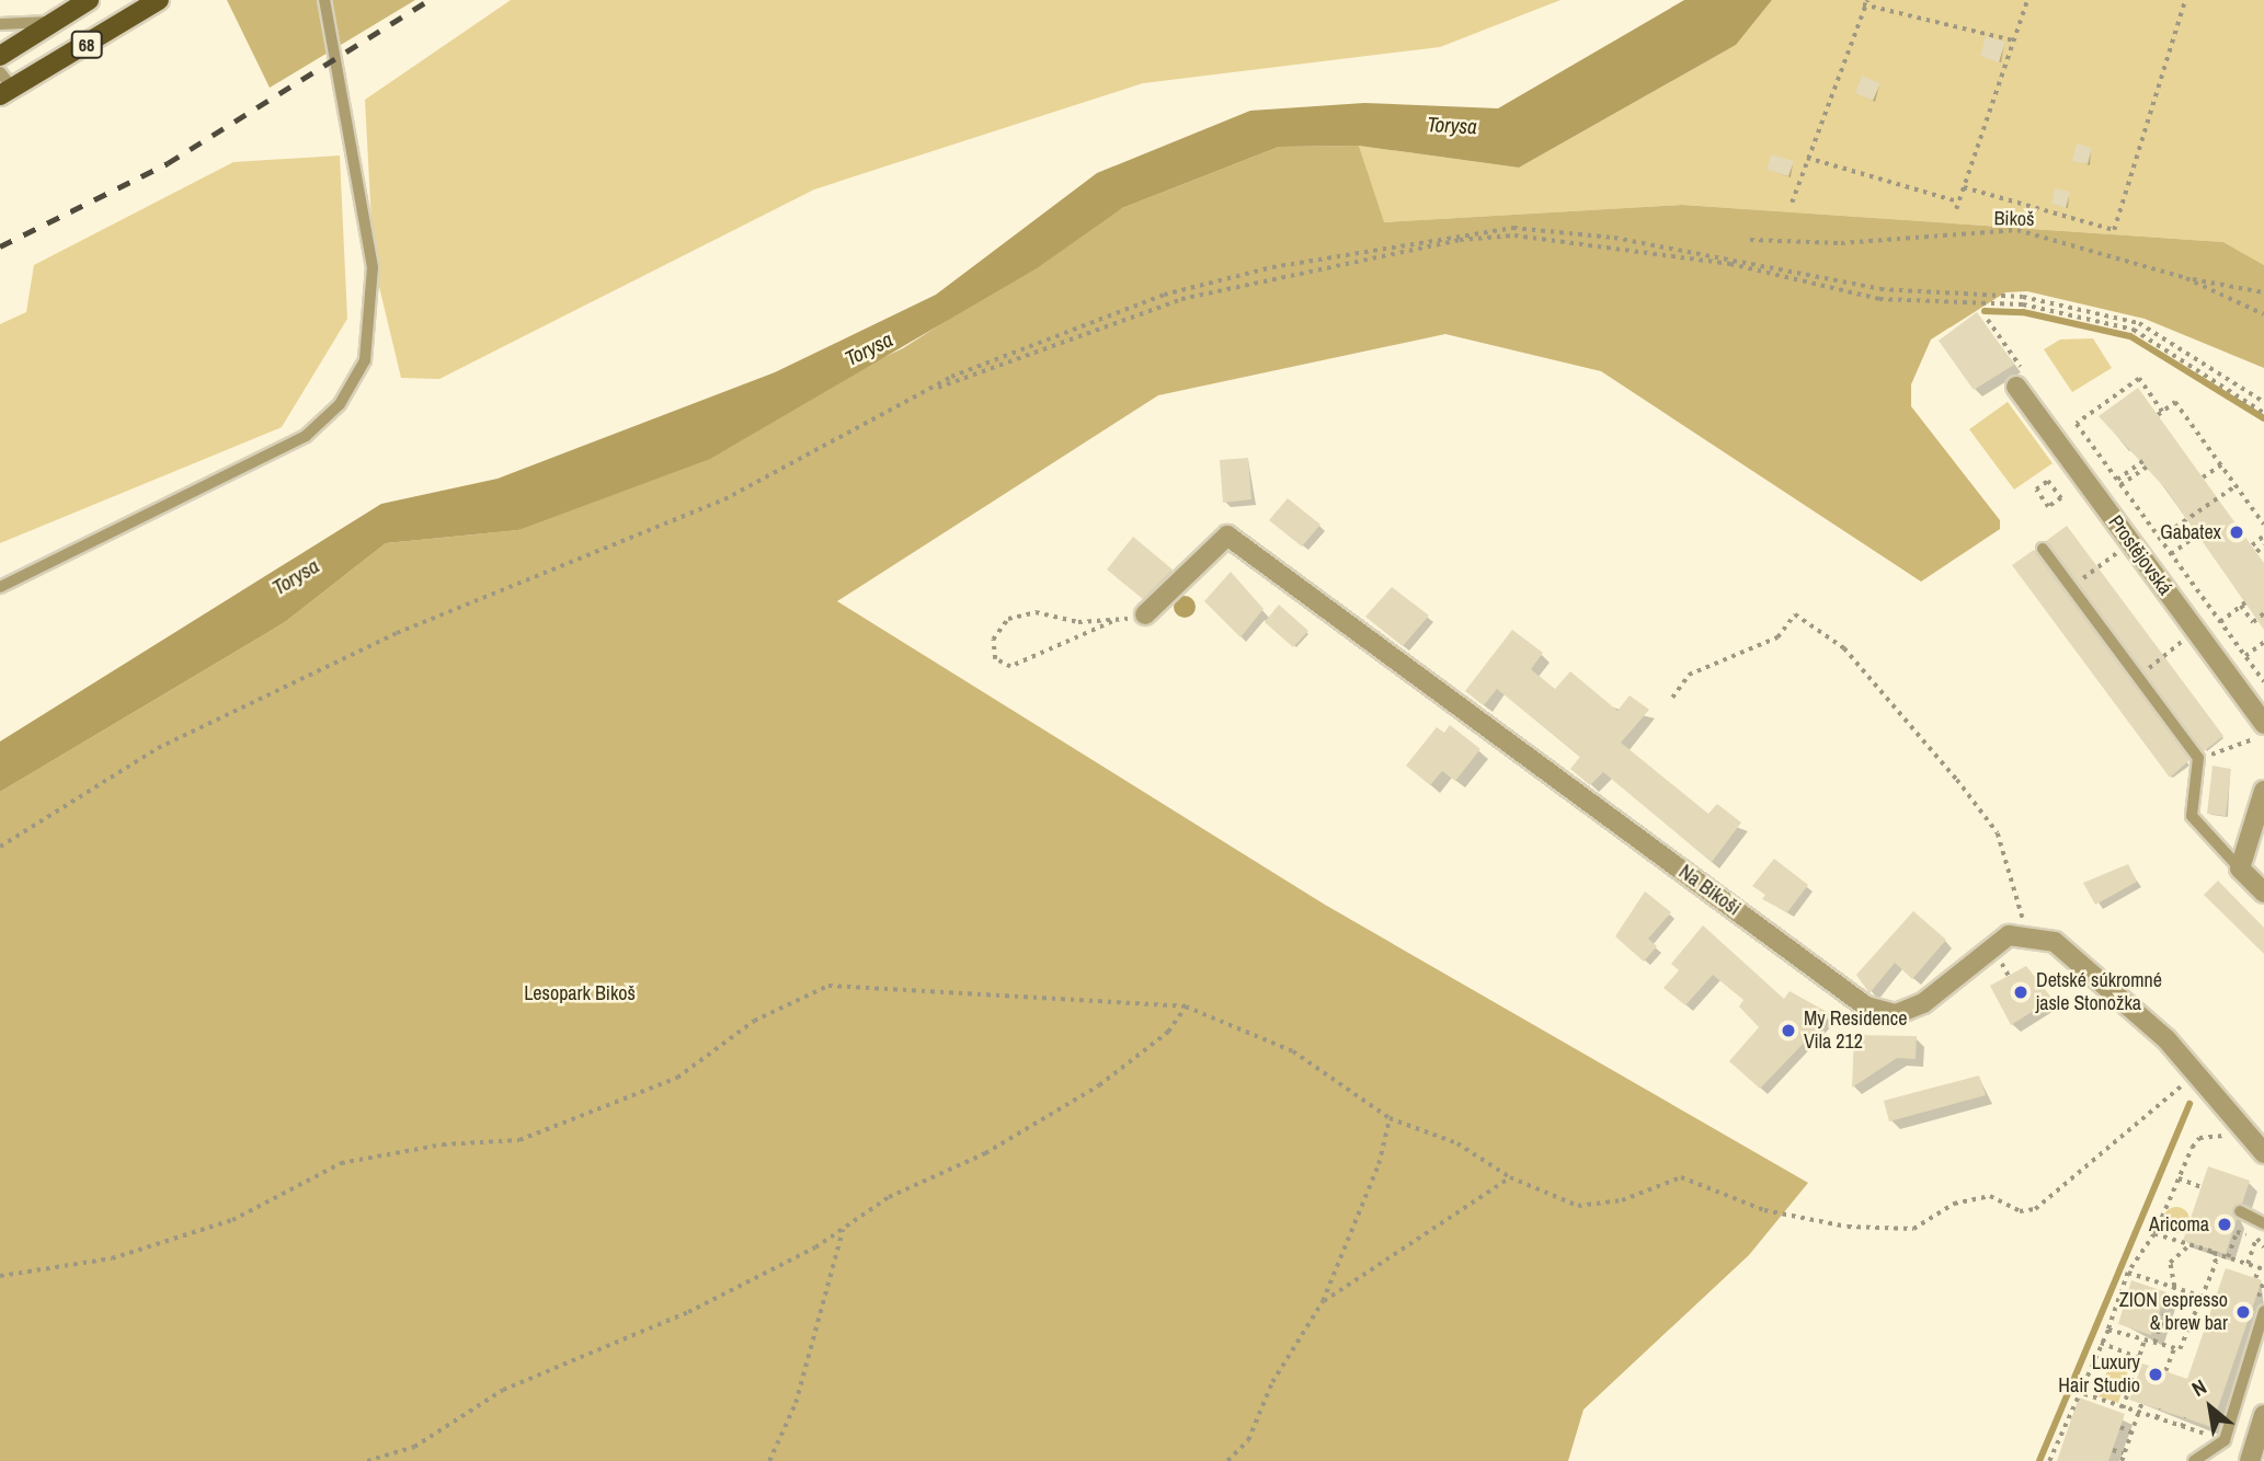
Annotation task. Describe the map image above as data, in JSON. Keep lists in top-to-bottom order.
{
  "streets": {
    "main road": ["68"],
    "street": ["Prostějovská", "Na Bikoši"],
    "path": ["Bikoš"]
  },
  "water": ["Torysa"],
  "parks": ["Lesopark Bikoš"],
  "places": [
    "Gabatex",
    "Detské súkromné jasle Stonožka",
    "My Residence Vila 212",
    "Aricoma",
    "ZION espresso & brew bar",
    "Luxury Hair Studio"
  ],
  "north": "top left"
}
